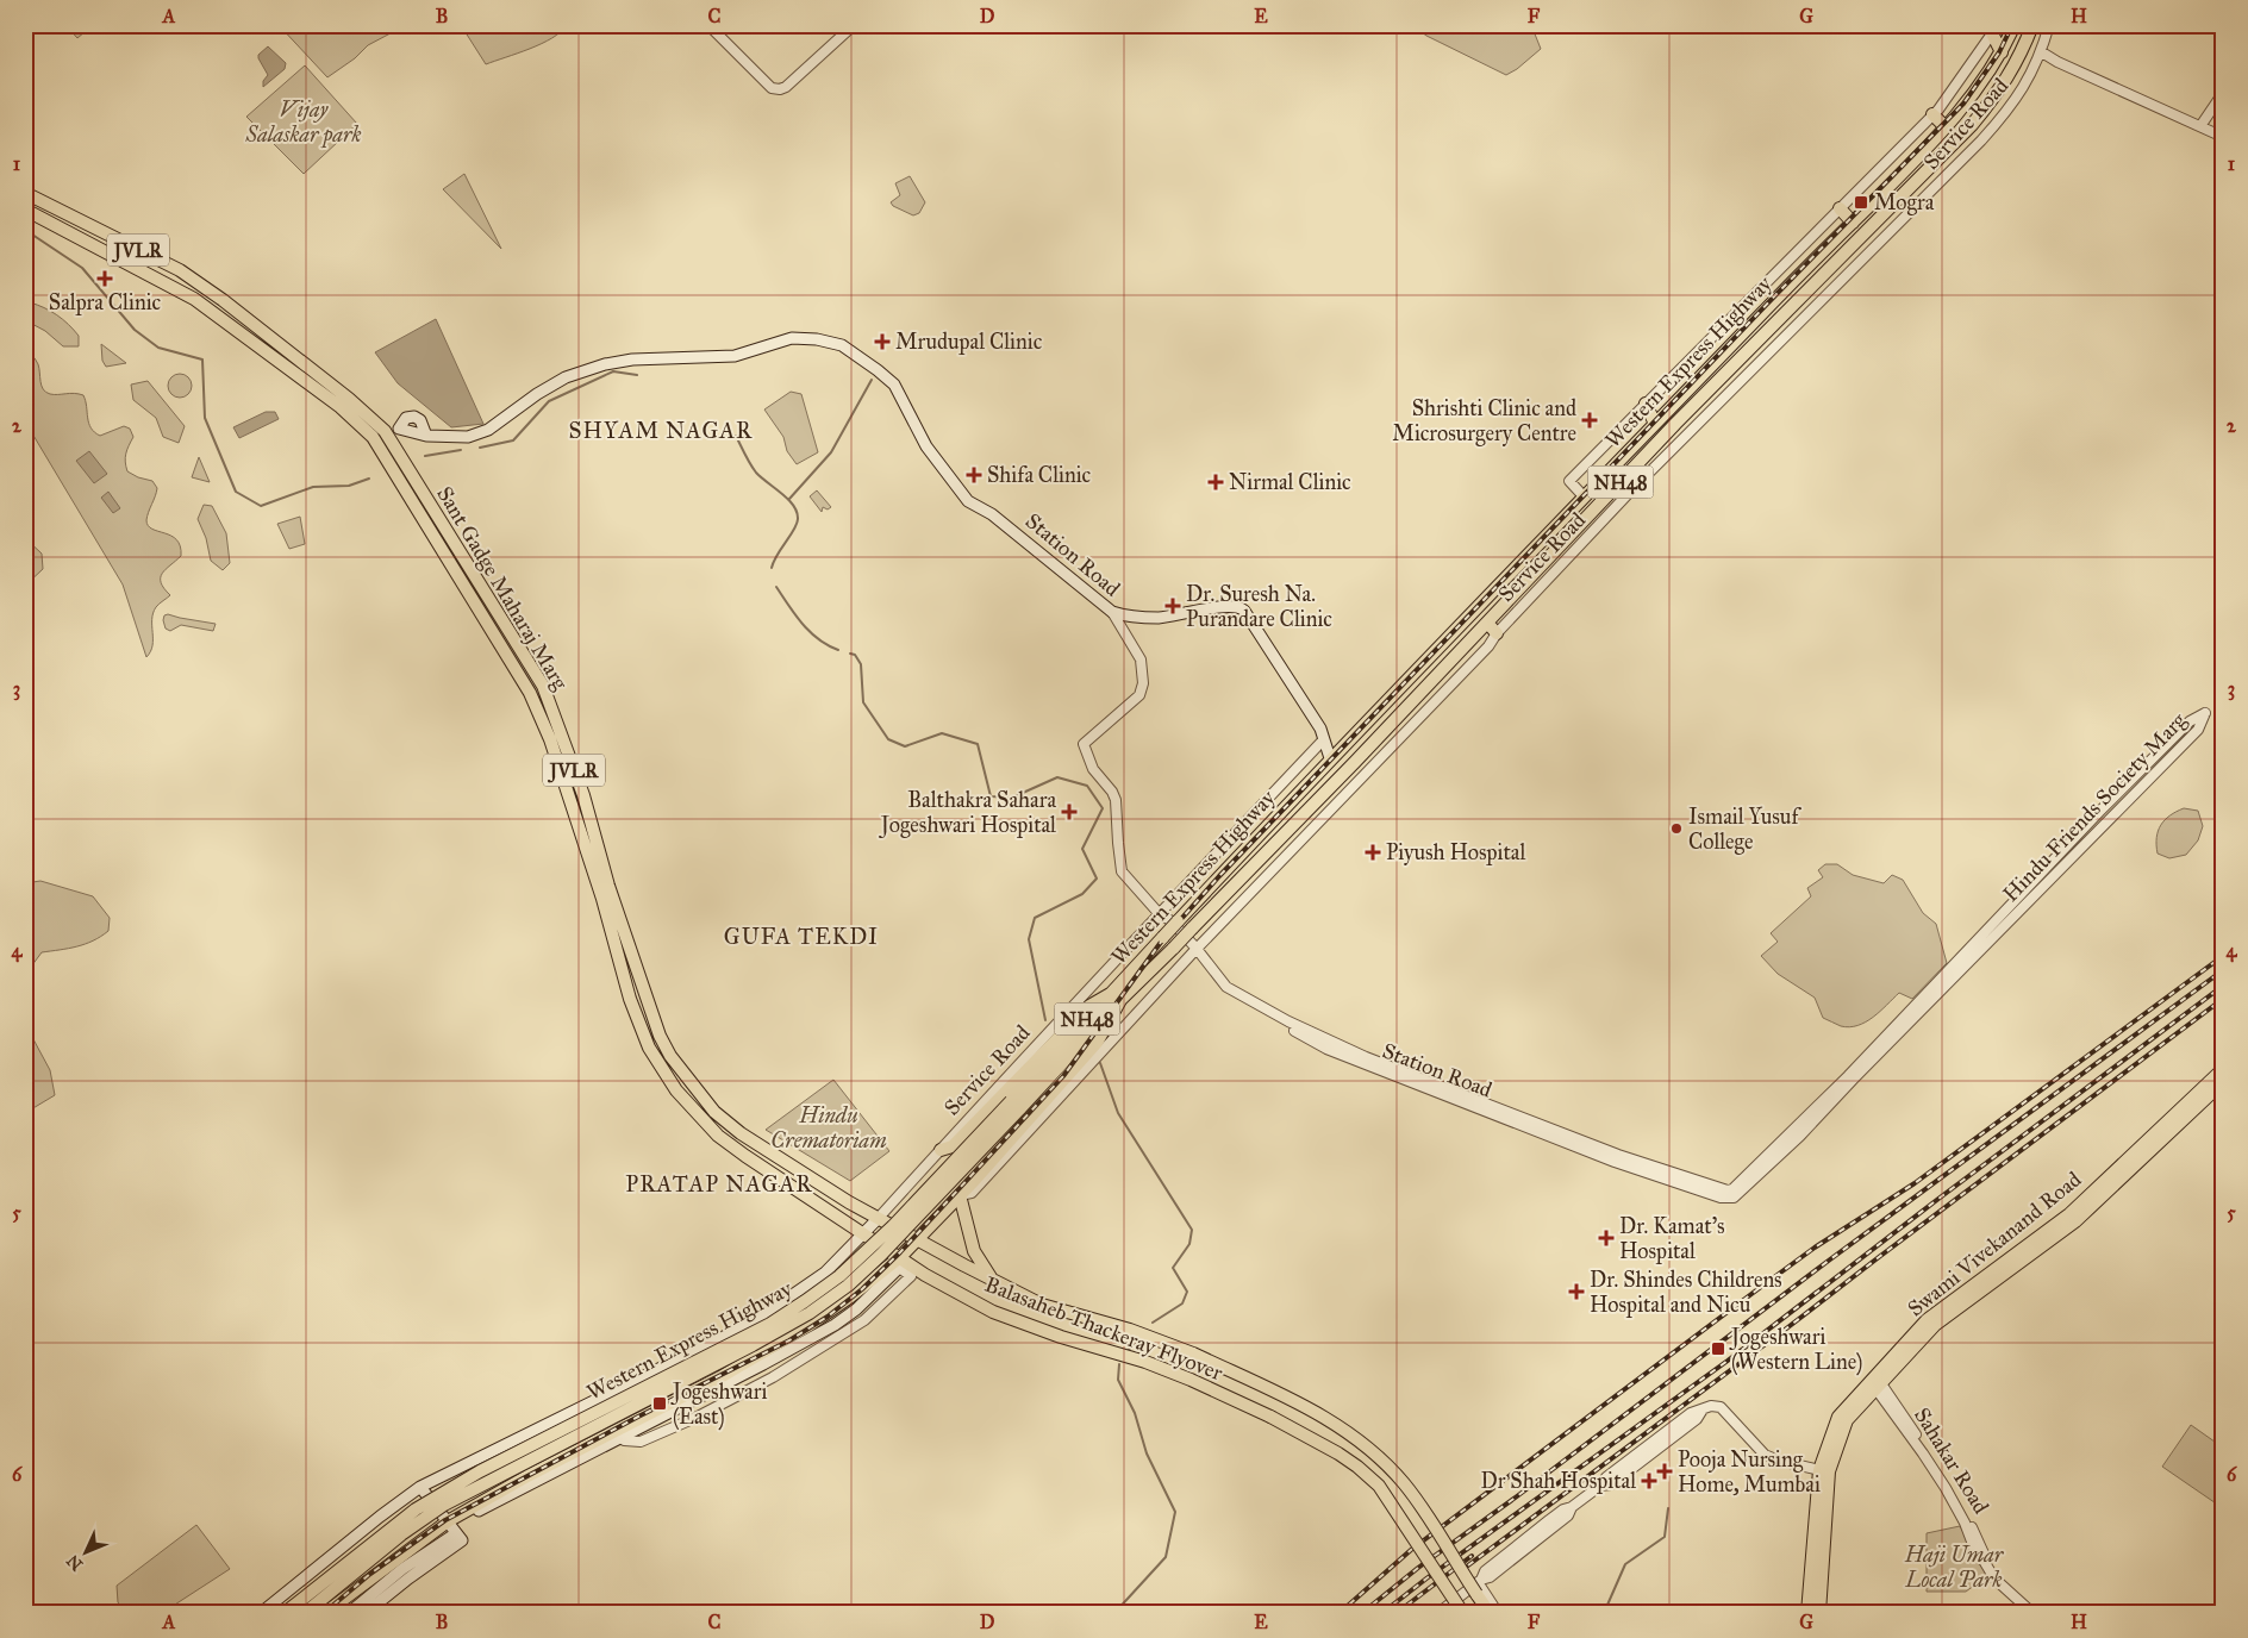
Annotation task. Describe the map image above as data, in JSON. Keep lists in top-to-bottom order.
{
  "streets": {
    "main road": [
      "JVLR",
      "Western Express Highway",
      "NH48",
      "Station Road",
      "Sant Gadge Maharaj Marg",
      "Swami Vivekanand Road",
      "Balasaheb Thackeray Flyover"
    ],
    "street": ["Service Road", "Hindu Friends Society Marg", "Sahakar Road"]
  },
  "crossings": [
    ["Service Road", "Station Road"],
    ["Service Road", "Sant Gadge Maharaj Marg"],
    ["JVLR", "Balasaheb Thackeray Flyover"],
    ["Station Road", "Hindu Friends Society Marg"],
    ["Sant Gadge Maharaj Marg", "Balasaheb Thackeray Flyover"],
    ["Swami Vivekanand Road", "Sahakar Road"]
  ],
  "districts": ["SHYAM NAGAR", "GUFA TEKDI", "PRATAP NAGAR"],
  "parks": ["Vijay Salaskar park", "Hindu Crematoriam", "Haji Umar Local Park"],
  "places": {
    "transit": ["Mogra", "Jogeshwari (Western Line)", "Jogeshwari (East)"],
    "health": [
      "Salpra Clinic",
      "Mrudupal Clinic",
      "Shrishti Clinic and Microsurgery Centre",
      "Shifa Clinic",
      "Nirmal Clinic",
      "Dr. Suresh Na. Purandare Clinic",
      "Balthakra Sahara Jogeshwari Hospital",
      "Piyush Hospital",
      "Dr. Kamat's Hospital",
      "Dr. Shindes Childrens Hospital and Nicu",
      "Pooja Nursing Home, Mumbai",
      "Dr Shah Hospital"
    ],
    "other": ["Ismail Yusuf College"]
  },
  "north": "bottom left",
  "grid": {
    "columns": [
      "A",
      "B",
      "C",
      "D",
      "E",
      "F",
      "G",
      "H"
    ],
    "rows": [
      "1",
      "2",
      "3",
      "4",
      "5",
      "6"
    ]
  }
}
